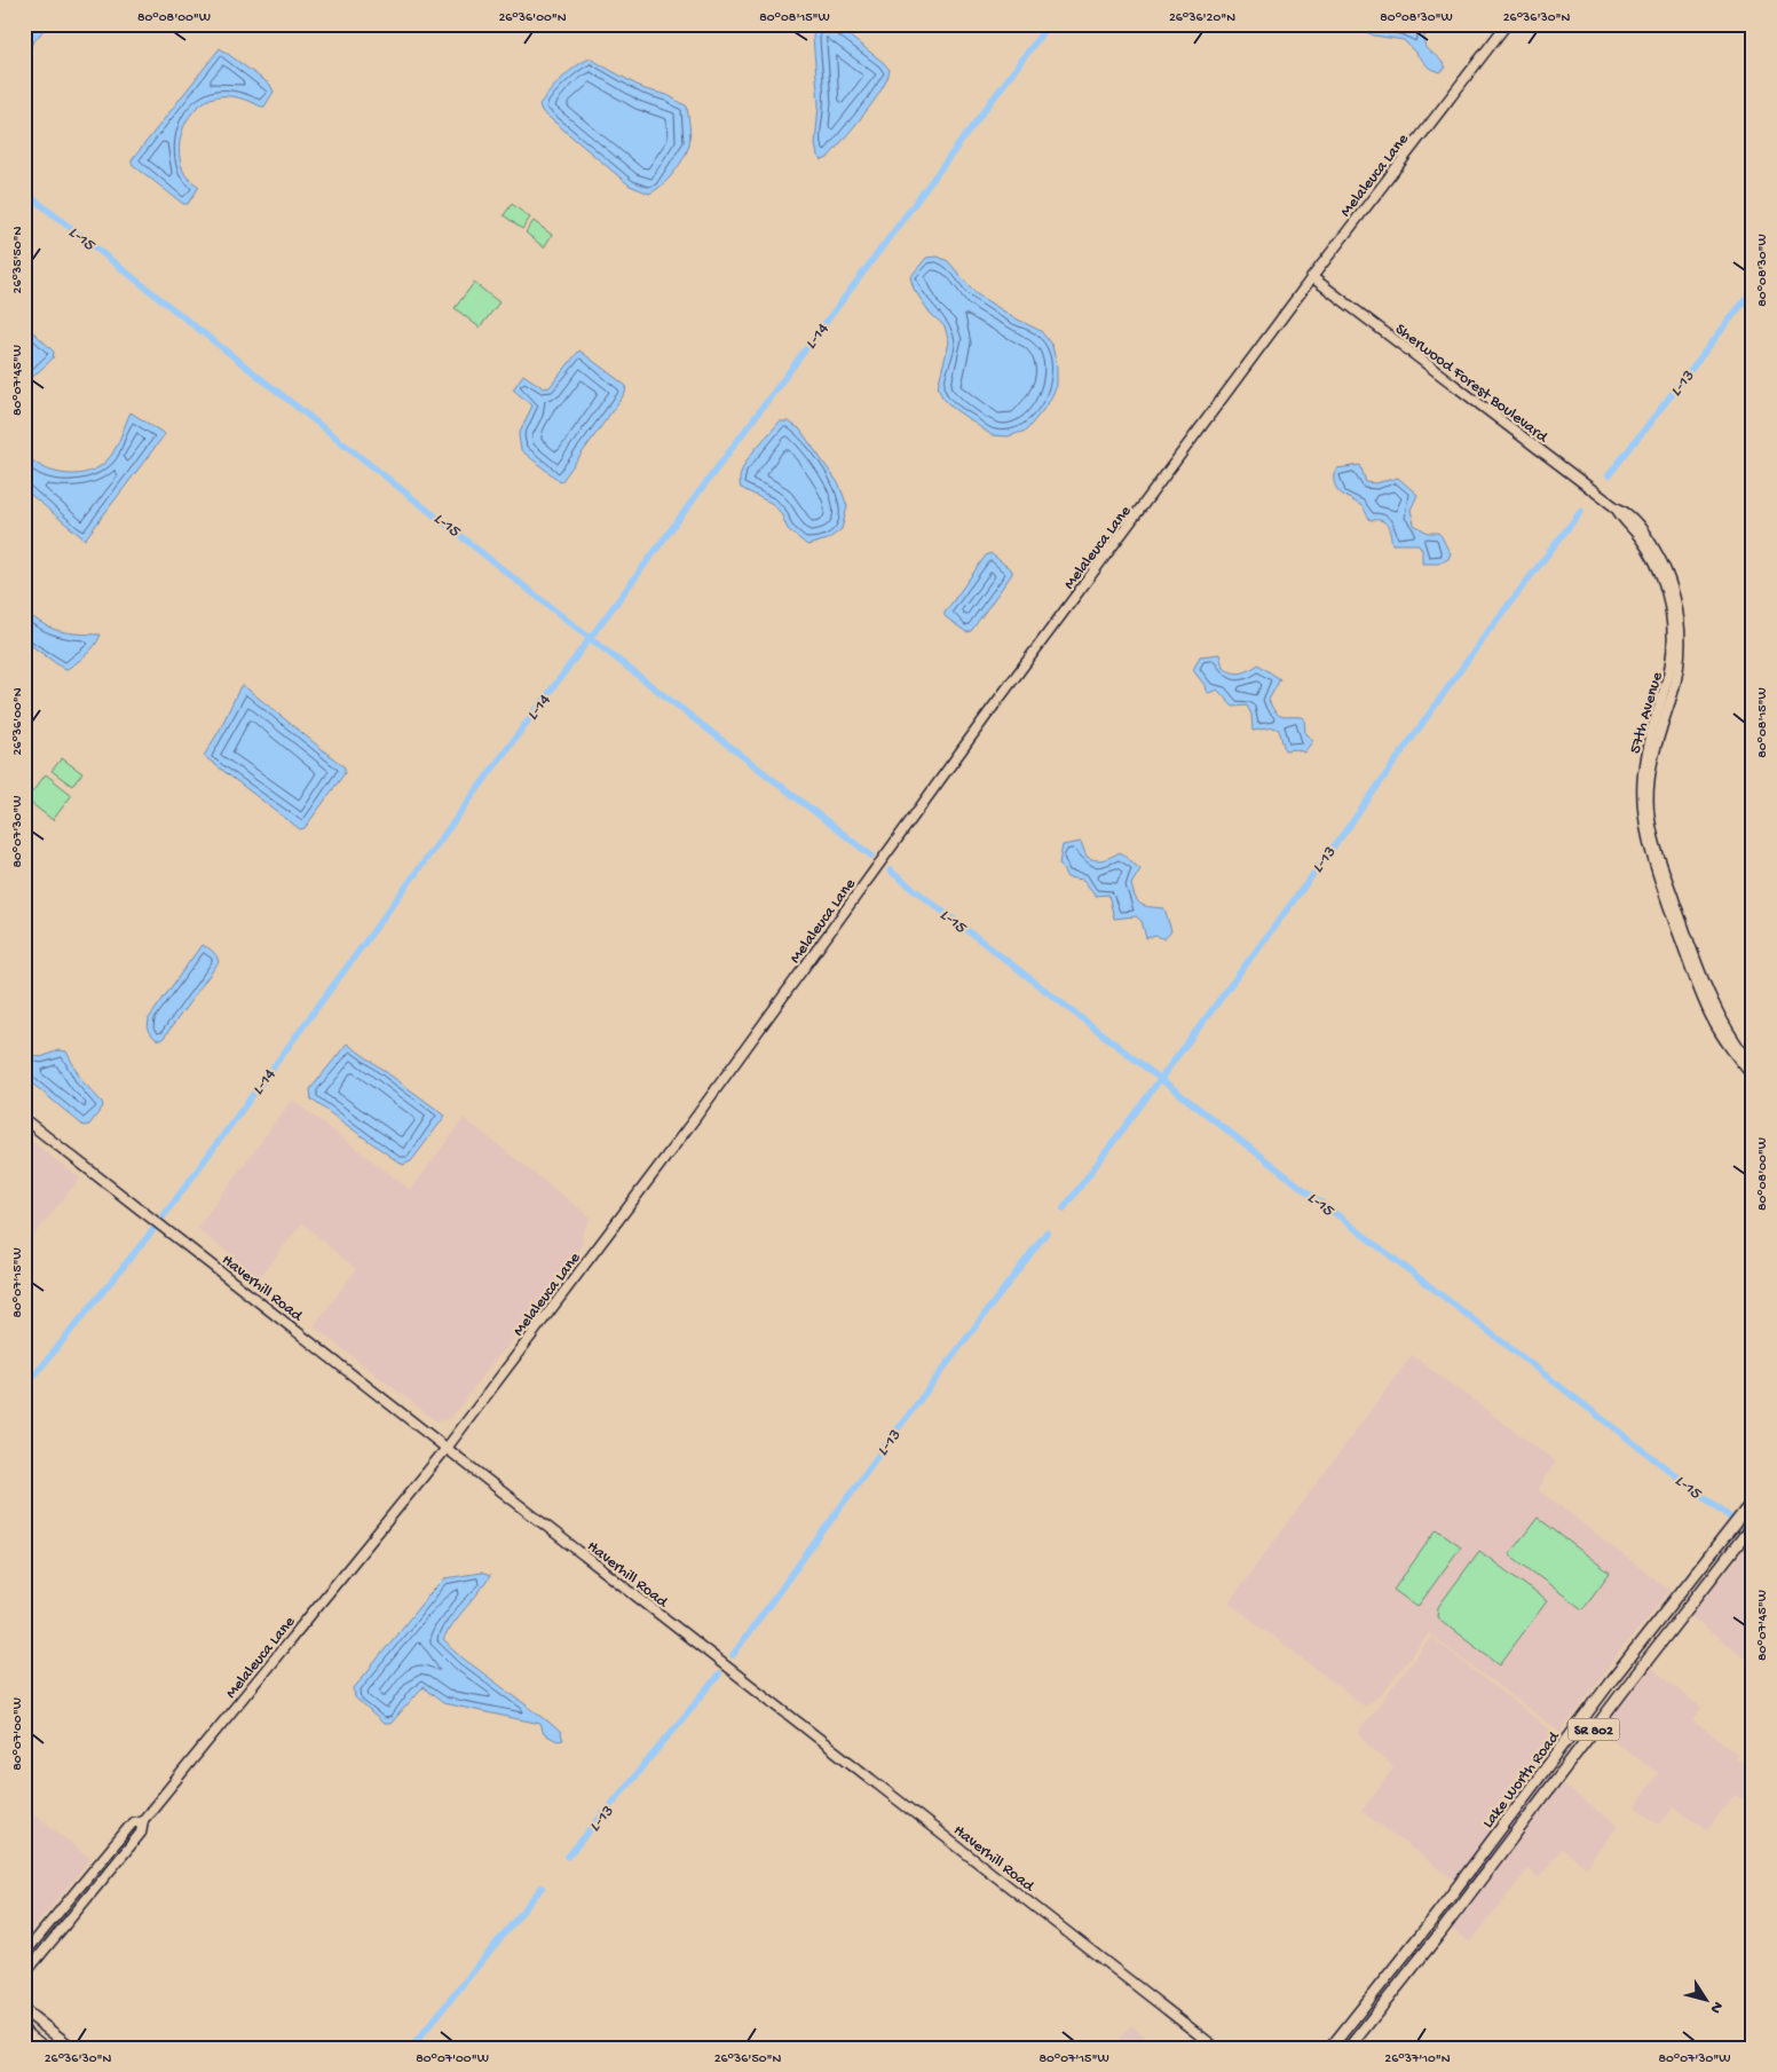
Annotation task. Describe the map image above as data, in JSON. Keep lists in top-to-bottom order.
{
  "streets": {
    "main road": ["SR 802", "Lake Worth Road"],
    "street": [
      "Melaleuca Lane",
      "Sherwood Forest Boulevard",
      "57th Avenue",
      "Haverhill Road"
    ]
  },
  "crossings": [
    ["Melaleuca Lane", "Sherwood Forest Boulevard"],
    ["Melaleuca Lane", "Haverhill Road"],
    ["Sherwood Forest Boulevard", "57th Avenue"]
  ],
  "water": ["L-15", "L-14", "L-13"],
  "north": "bottom right",
  "coordinates": [
    "80°08'00\"W",
    "26°36'00\"N",
    "80°08'15\"W",
    "26°36'20\"N",
    "80°08'30\"W",
    "26°36'30\"N",
    "26°35'50\"N",
    "80°07'45\"W",
    "80°07'30\"W",
    "80°07'15\"W",
    "80°07'00\"W",
    "26°36'50\"N",
    "26°37'10\"N"
  ]
}
